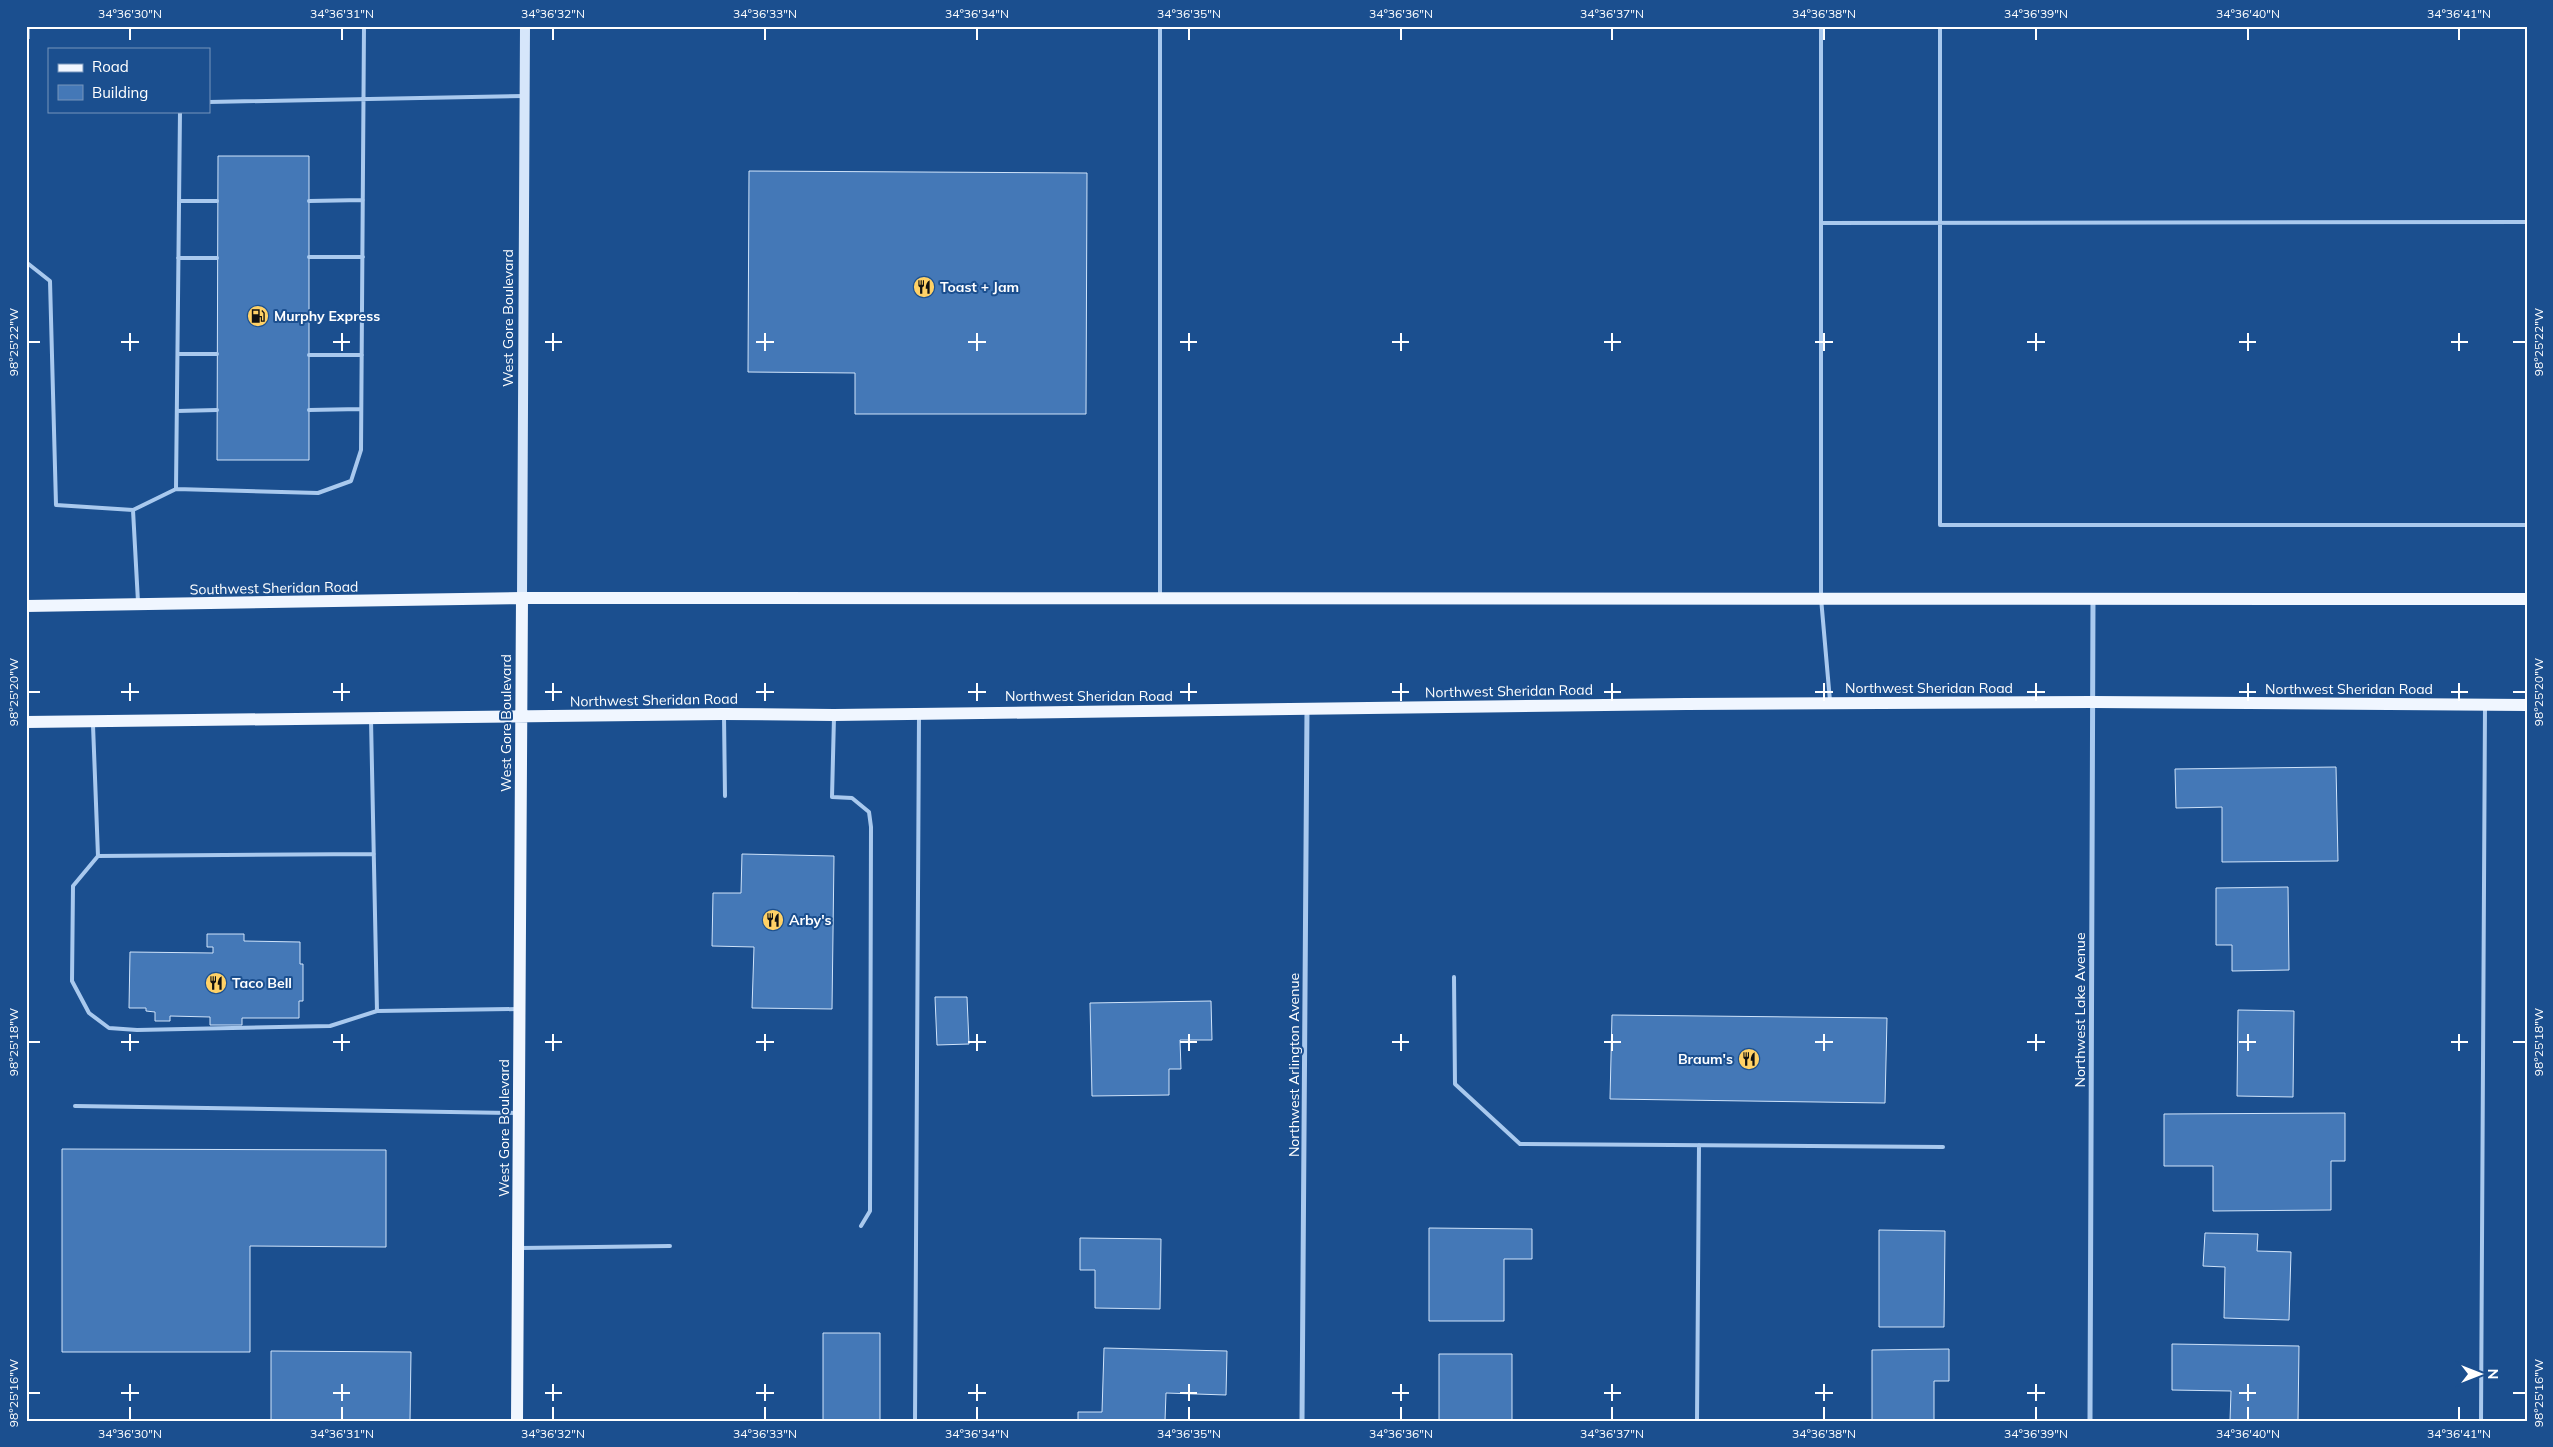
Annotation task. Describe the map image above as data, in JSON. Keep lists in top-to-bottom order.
{
  "streets": {
    "main road": ["West Gore Boulevard", "Southwest Sheridan Road", "Northwest Sheridan Road"],
    "street": ["Northwest Lake Avenue", "Northwest Arlington Avenue"]
  },
  "crossings": [
    ["West Gore Boulevard", "Southwest Sheridan Road"],
    ["West Gore Boulevard", "Northwest Sheridan Road"],
    ["Northwest Sheridan Road", "Northwest Lake Avenue"],
    ["Northwest Sheridan Road", "Northwest Arlington Avenue"]
  ],
  "places": {
    "restaurant": [
      "Toast + Jam",
      "Arby's",
      "Taco Bell",
      "Braum's"
    ],
    "fuel station": ["Murphy Express"]
  },
  "legend": ["Road", "Building"],
  "north": "right",
  "coordinates": [
    "34°36'30\"N",
    "34°36'31\"N",
    "34°36'32\"N",
    "34°36'33\"N",
    "34°36'34\"N",
    "34°36'35\"N",
    "34°36'36\"N",
    "34°36'37\"N",
    "34°36'38\"N",
    "34°36'39\"N",
    "34°36'40\"N",
    "34°36'41\"N",
    "98°25'22\"W",
    "98°25'20\"W",
    "98°25'18\"W",
    "98°25'16\"W"
  ]
}
